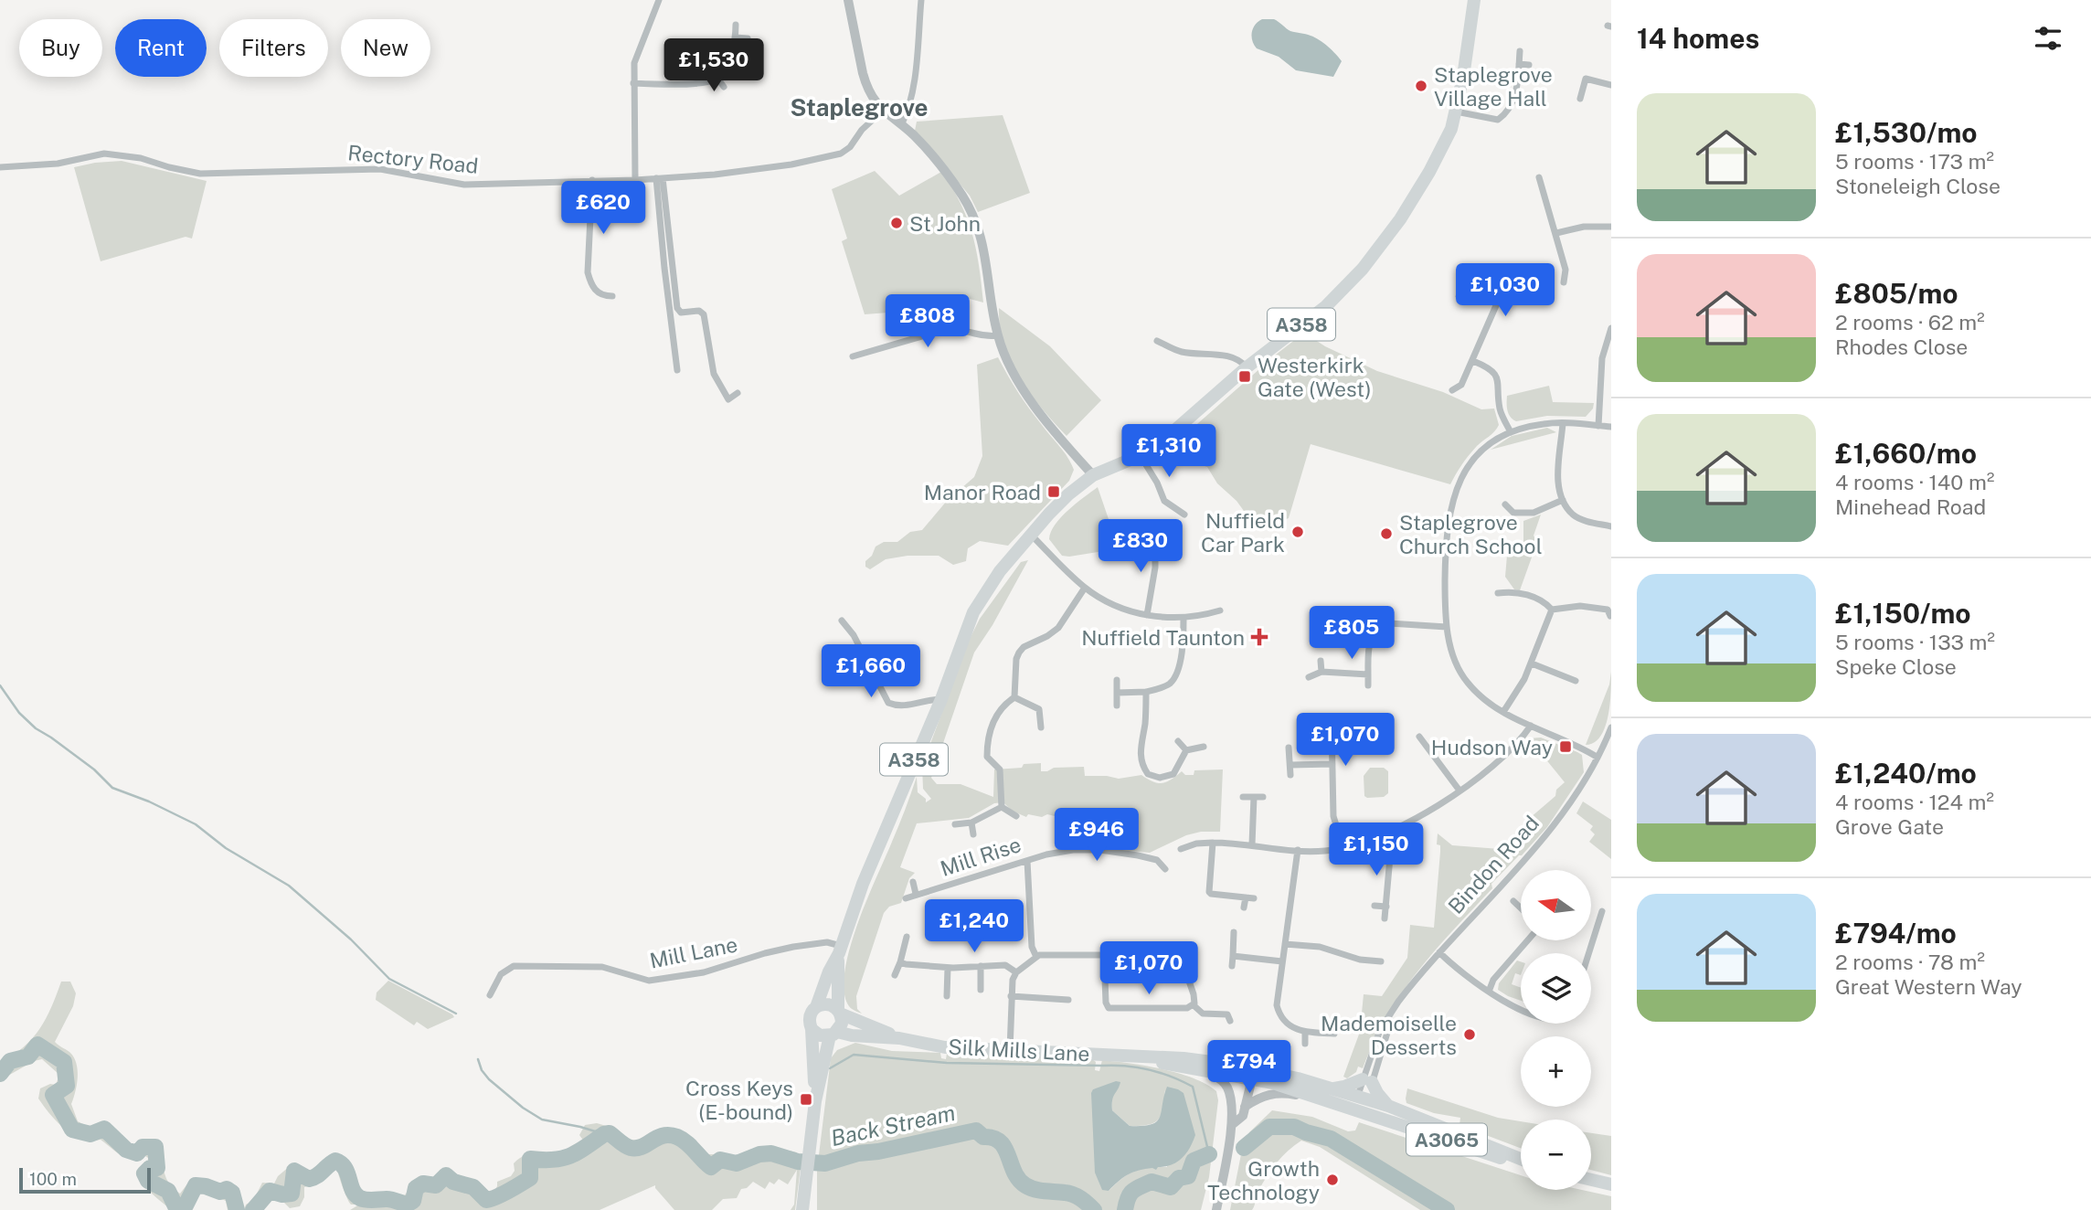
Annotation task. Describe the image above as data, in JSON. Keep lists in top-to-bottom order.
{
  "streets": {
    "main road": ["A358", "Silk Mills Lane", "A3065"],
    "street": [
      "Rectory Road",
      "Mill Rise",
      "Bindon Road",
      "Mill Lane"
    ]
  },
  "crossings": [
    ["A358", "Mill Lane"],
    ["A358", "Silk Mills Lane"],
    ["Bindon Road", "Silk Mills Lane"]
  ],
  "districts": ["Staplegrove"],
  "water": ["Back Stream"],
  "places": {
    "other": [
      "Staplegrove Village Hall",
      "St John",
      "Nuffield Car Park",
      "Staplegrove Church School",
      "Mademoiselle Desserts",
      "Growth Technology"
    ],
    "transit": [
      "Westerkirk Gate (West)",
      "Manor Road",
      "Hudson Way",
      "Cross Keys (E-bound)"
    ],
    "health": ["Nuffield Taunton"]
  },
  "scale_bar": "100 m",
  "north": "left",
  "page": {
    "heading": "14 homes",
    "chip": [
      "Buy",
      "Rent",
      "Filters",
      "New"
    ],
    "price": [
      "£1,530",
      "£620",
      "£1,030",
      "£808",
      "£1,310",
      "£830",
      "£805",
      "£1,660",
      "£1,070",
      "£946",
      "£1,150",
      "£1,240",
      "£1,070",
      "£794"
    ],
    "list": [
      {
        "name": "£1,530/mo",
        "note": "5 rooms · 173 m² · Stoneleigh Close"
      },
      {
        "name": "£805/mo",
        "note": "2 rooms · 62 m² · Rhodes Close"
      },
      {
        "name": "£1,660/mo",
        "note": "4 rooms · 140 m² · Minehead Road"
      },
      {
        "name": "£1,150/mo",
        "note": "5 rooms · 133 m² · Speke Close"
      },
      {
        "name": "£1,240/mo",
        "note": "4 rooms · 124 m² · Grove Gate"
      },
      {
        "name": "£794/mo",
        "note": "2 rooms · 78 m² · Great Western Way"
      }
    ],
    "map_buttons": ["+", "−"],
    "scale": "100 m"
  }
}
